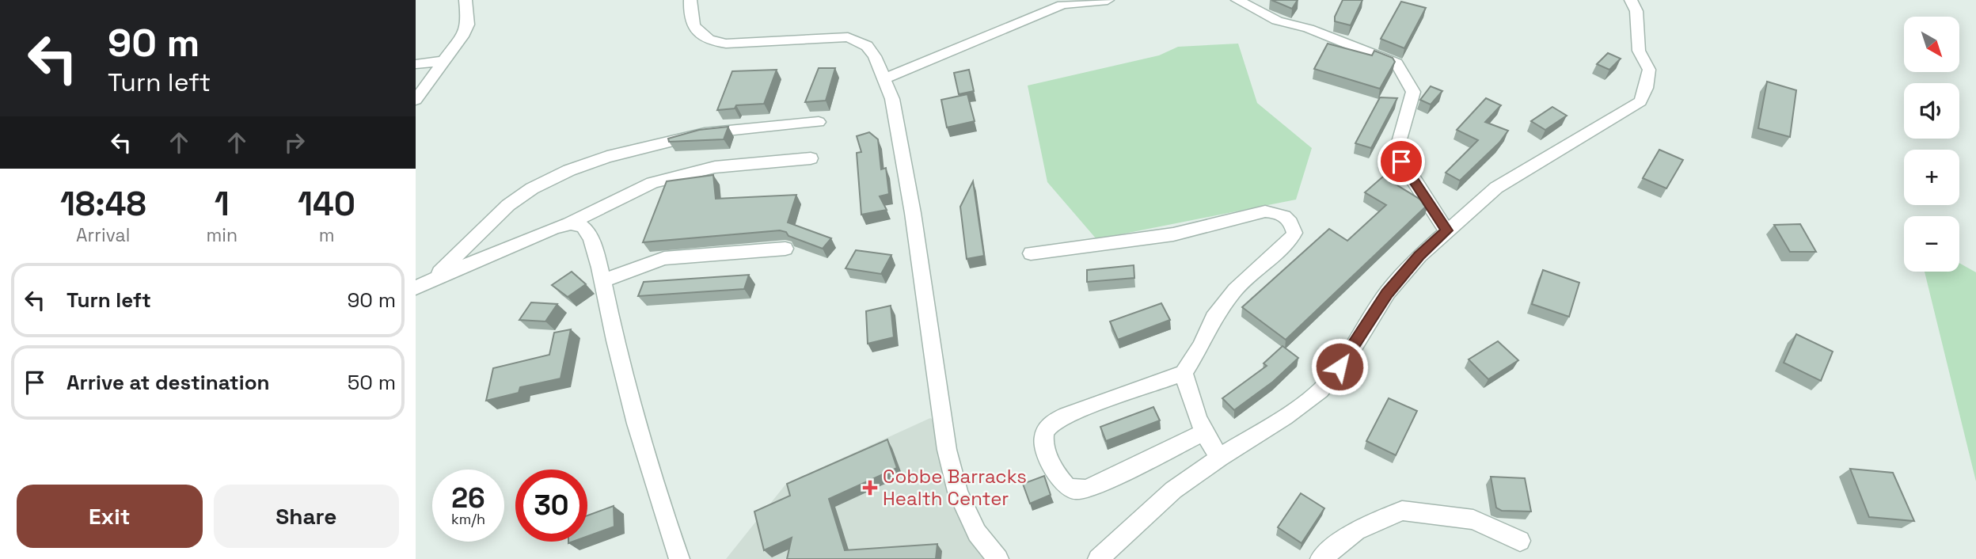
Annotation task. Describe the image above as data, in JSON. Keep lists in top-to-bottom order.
{
  "places": {
    "health": ["Cobbe Barracks Health Center"]
  },
  "north": "bottom right",
  "page": {
    "turn": ["90 m", "Turn left"],
    "map_buttons": ["+", "−"],
    "eta": [
      "18:48",
      "Arrival",
      "1",
      "min",
      "140",
      "m"
    ],
    "list": [
      {
        "name": "Turn left",
        "value": "90 m"
      },
      {
        "name": "Arrive at destination",
        "value": "50 m"
      }
    ],
    "speed": "26 km/h",
    "limit": "30",
    "buttons": ["Exit", "Share"]
  }
}
